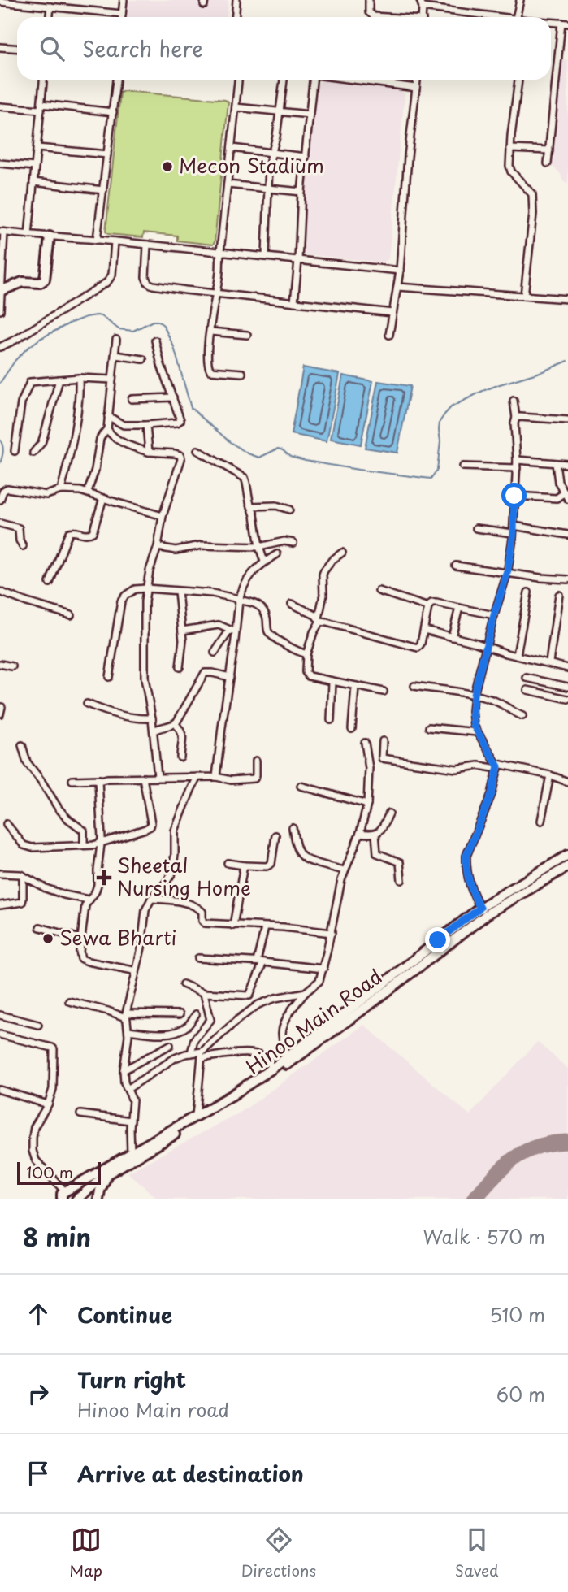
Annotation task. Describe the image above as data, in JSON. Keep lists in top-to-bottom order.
{
  "streets": {
    "main road": ["Hinoo Main Road"]
  },
  "places": {
    "other": ["Mecon Stadium", "Sewa Bharti"],
    "health": ["Sheetal Nursing Home"]
  },
  "scale_bar": "100 m",
  "page": {
    "search": "Search here",
    "scale": "100 m",
    "heading": ["8 min", "Walk · 570 m"],
    "list": [
      ["Continue", "510 m"],
      ["Turn right", "Hinoo Main road", "60 m"],
      "Arrive at destination"
    ],
    "nav": ["Map", "Directions", "Saved"]
  }
}
